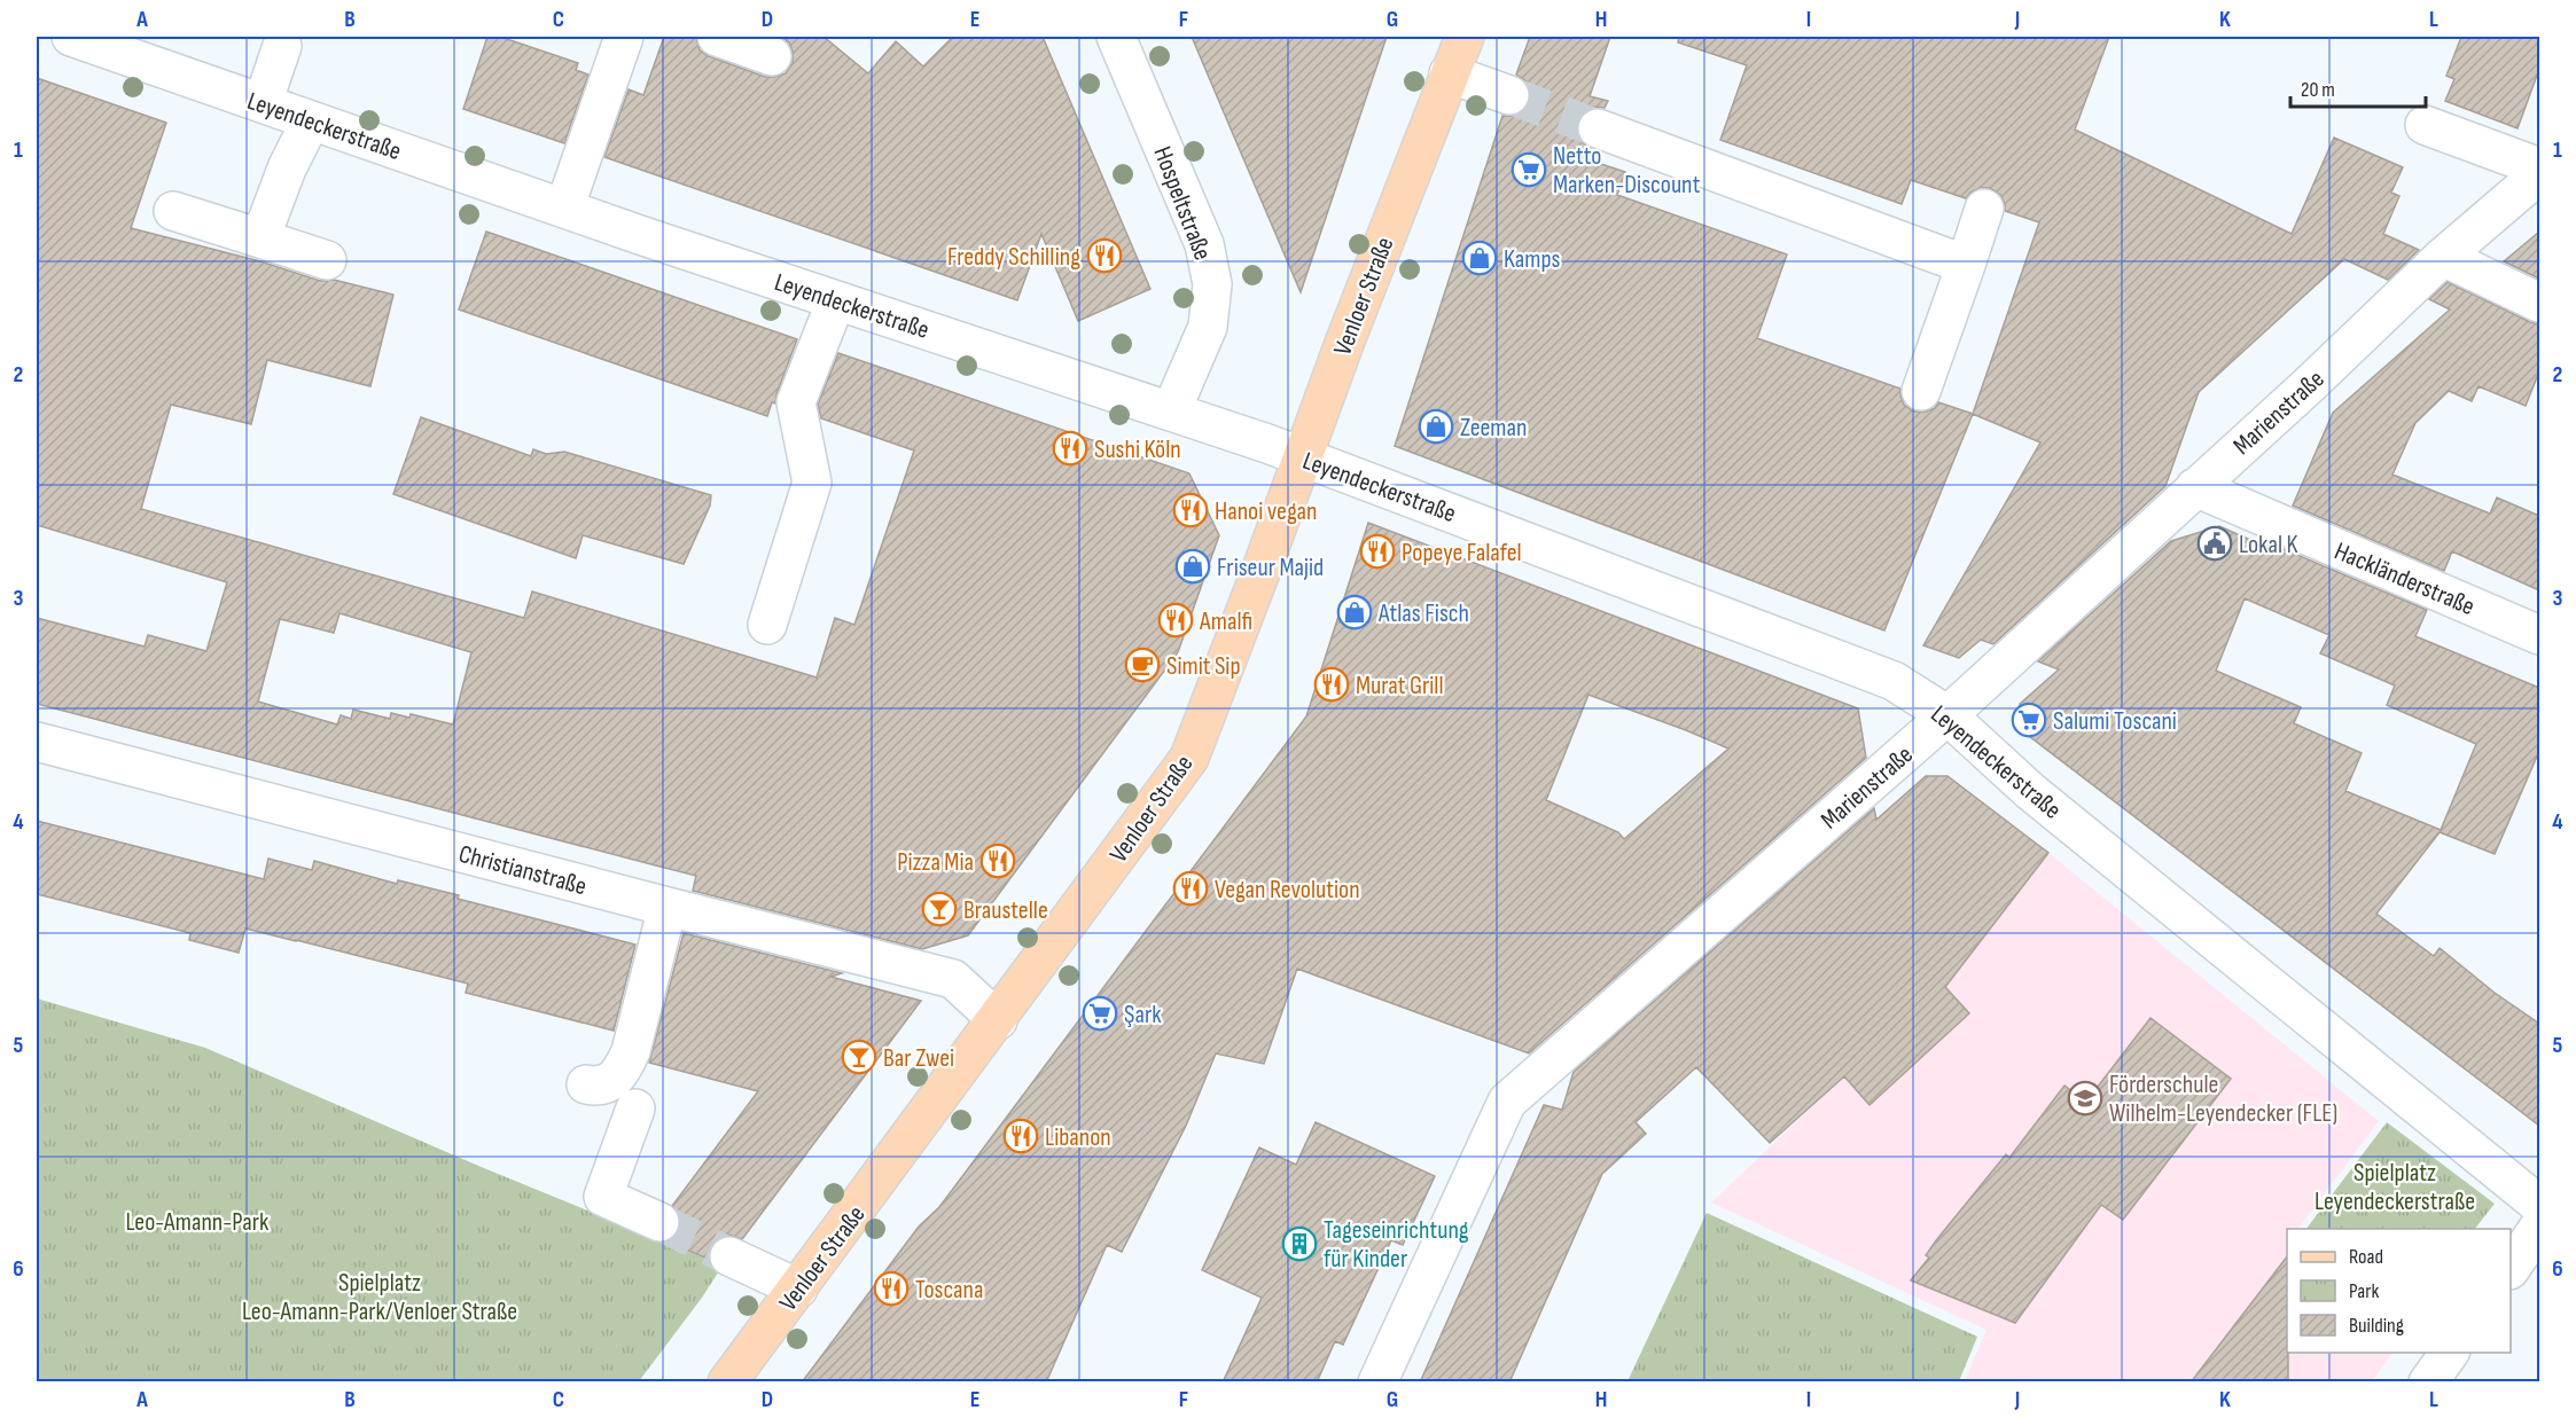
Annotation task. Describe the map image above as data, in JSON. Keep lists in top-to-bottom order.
{
  "streets": {
    "main road": ["Venloer Straße"],
    "street": [
      "Leyendeckerstraße",
      "Hospeltstraße",
      "Marienstraße",
      "Hackländerstraße",
      "Christianstraße"
    ]
  },
  "crossings": [
    ["Leyendeckerstraße", "Hospeltstraße"],
    ["Leyendeckerstraße", "Venloer Straße"],
    ["Leyendeckerstraße", "Marienstraße"],
    ["Venloer Straße", "Christianstraße"],
    ["Marienstraße", "Hackländerstraße"]
  ],
  "parks": ["Spielplatz Leyendeckerstraße", "Leo-Amann-Park", "Spielplatz Leo-Amann-Park/Venloer Straße"],
  "places": {
    "supermarket": ["Netto Marken-Discount", "Salumi Toscani", "Şark"],
    "restaurant": [
      "Freddy Schilling",
      "Sushi Köln",
      "Hanoi vegan",
      "Popeye Falafel",
      "Amalfi",
      "Murat Grill",
      "Pizza Mia",
      "Vegan Revolution",
      "Libanon",
      "Toscana"
    ],
    "shop": [
      "Kamps",
      "Zeeman",
      "Friseur Majid",
      "Atlas Fisch"
    ],
    "public building": ["Lokal K"],
    "cafe": ["Simit Sip"],
    "bar": ["Braustelle", "Bar Zwei"],
    "school or university": ["Förderschule Wilhelm-Leyendecker (FLE)"],
    "building": ["Tageseinrichtung für Kinder"]
  },
  "legend": ["Road", "Park", "Building"],
  "scale_bar": "20 m",
  "grid": {
    "columns": [
      "A",
      "B",
      "C",
      "D",
      "E",
      "F",
      "G",
      "H",
      "I",
      "J",
      "K",
      "L"
    ],
    "rows": [
      "1",
      "2",
      "3",
      "4",
      "5",
      "6"
    ]
  }
}
